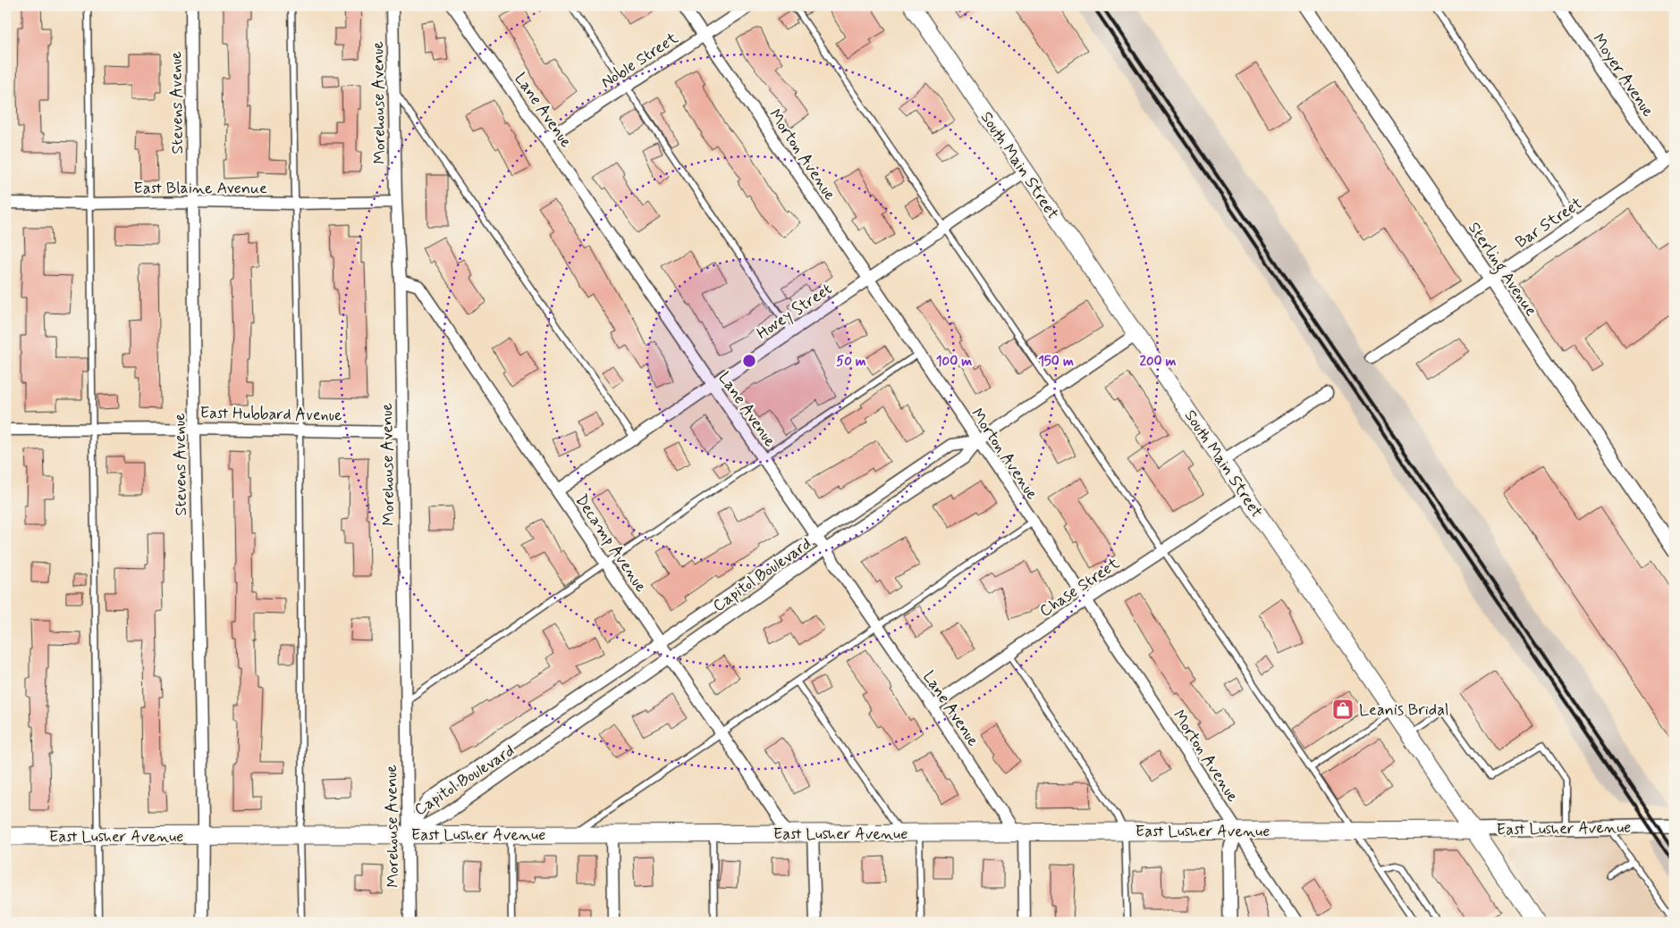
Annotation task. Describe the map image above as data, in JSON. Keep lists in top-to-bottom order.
{
  "streets": {
    "main road": ["South Main Street", "East Lusher Avenue"],
    "street": [
      "Noble Street",
      "Moyer Avenue",
      "Stevens Avenue",
      "Morehouse Avenue",
      "Lane Avenue",
      "Morton Avenue",
      "East Blaine Avenue",
      "Bar Street",
      "Sterling Avenue",
      "Hovey Street",
      "East Hubbard Avenue",
      "Decamp Avenue",
      "Capitol Boulevard",
      "Chase Street"
    ]
  },
  "crossings": [
    ["Noble Street", "Lane Avenue"],
    ["Noble Street", "Morton Avenue"],
    ["Moyer Avenue", "Bar Street"],
    ["Stevens Avenue", "East Blaine Avenue"],
    ["Stevens Avenue", "East Hubbard Avenue"],
    ["Stevens Avenue", "East Lusher Avenue"],
    ["Morehouse Avenue", "East Blaine Avenue"],
    ["Morehouse Avenue", "East Hubbard Avenue"],
    ["Morehouse Avenue", "Decamp Avenue"],
    ["Morehouse Avenue", "Capitol Boulevard"],
    ["Morehouse Avenue", "East Lusher Avenue"],
    ["Lane Avenue", "Hovey Street"],
    ["Lane Avenue", "Capitol Boulevard"],
    ["Lane Avenue", "Chase Street"],
    ["Lane Avenue", "East Lusher Avenue"],
    ["Morton Avenue", "Hovey Street"],
    ["Morton Avenue", "Capitol Boulevard"],
    ["Morton Avenue", "Chase Street"],
    ["Morton Avenue", "East Lusher Avenue"],
    ["South Main Street", "Hovey Street"],
    ["South Main Street", "Capitol Boulevard"],
    ["South Main Street", "Chase Street"],
    ["South Main Street", "East Lusher Avenue"],
    ["Bar Street", "Sterling Avenue"],
    ["Hovey Street", "Decamp Avenue"],
    ["Decamp Avenue", "Capitol Boulevard"],
    ["Decamp Avenue", "East Lusher Avenue"],
    ["Capitol Boulevard", "East Lusher Avenue"]
  ],
  "places": {
    "shop": ["Leanis Bridal"]
  },
  "rings": [
    "50 m",
    "100 m",
    "150 m",
    "200 m"
  ]
}
